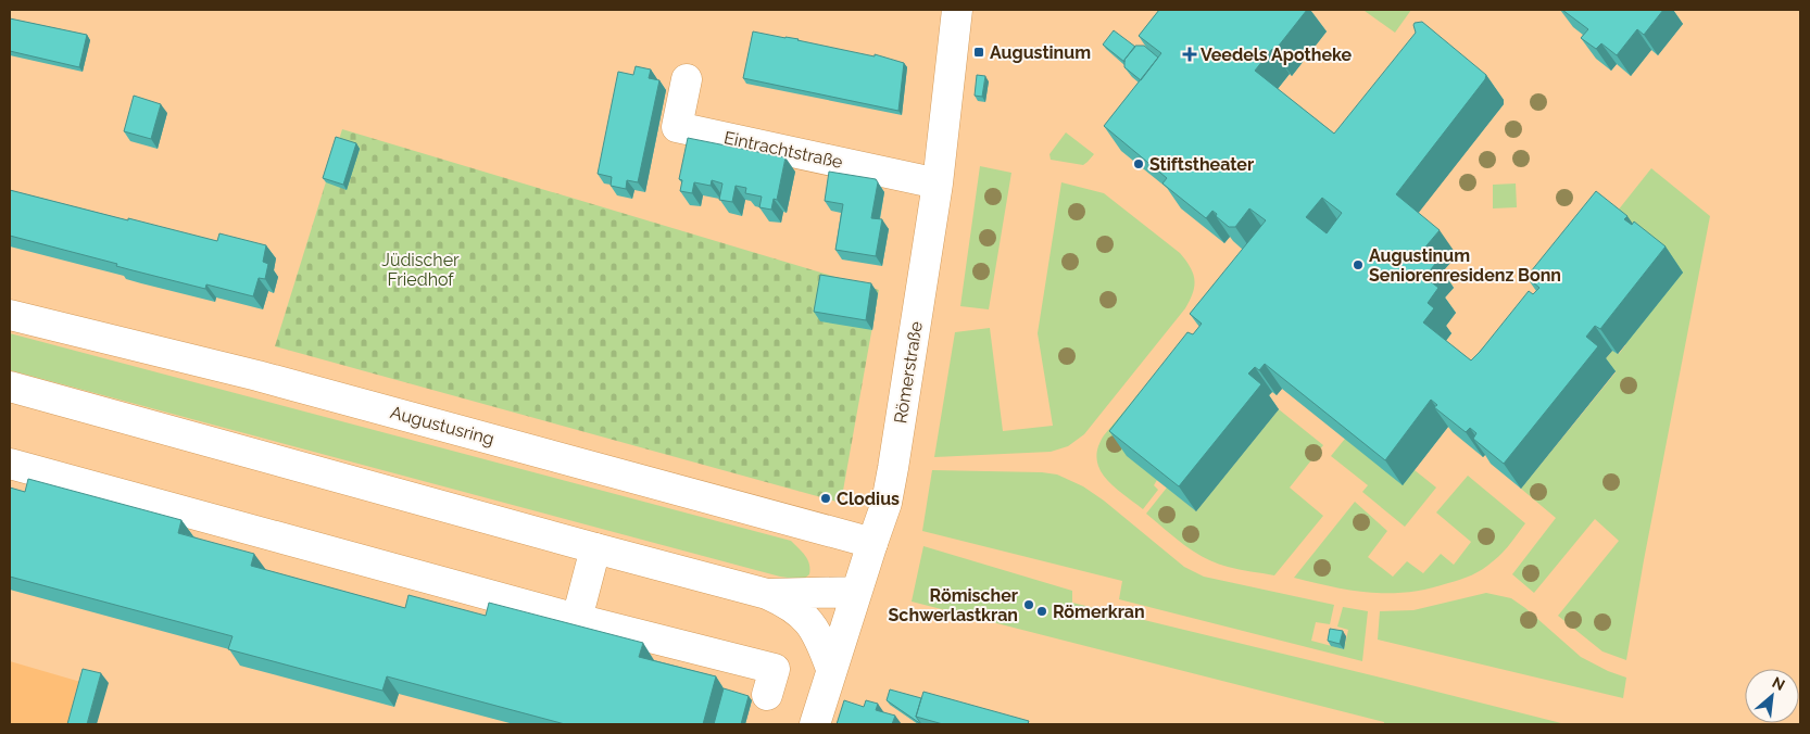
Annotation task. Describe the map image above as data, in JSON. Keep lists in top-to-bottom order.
{
  "streets": {
    "main road": ["Eintrachtstraße", "Römerstraße", "Augustusring"]
  },
  "crossings": [
    ["Eintrachtstraße", "Römerstraße"],
    ["Römerstraße", "Augustusring"]
  ],
  "parks": ["Jüdischer Friedhof"],
  "places": {
    "transit": ["Augustinum"],
    "health": ["Veedels Apotheke"],
    "other": [
      "Stiftstheater",
      "Augustinum Seniorenresidenz Bonn",
      "Clodius",
      "Römischer Schwerlastkran",
      "Römerkran"
    ]
  },
  "north": "top right"
}
